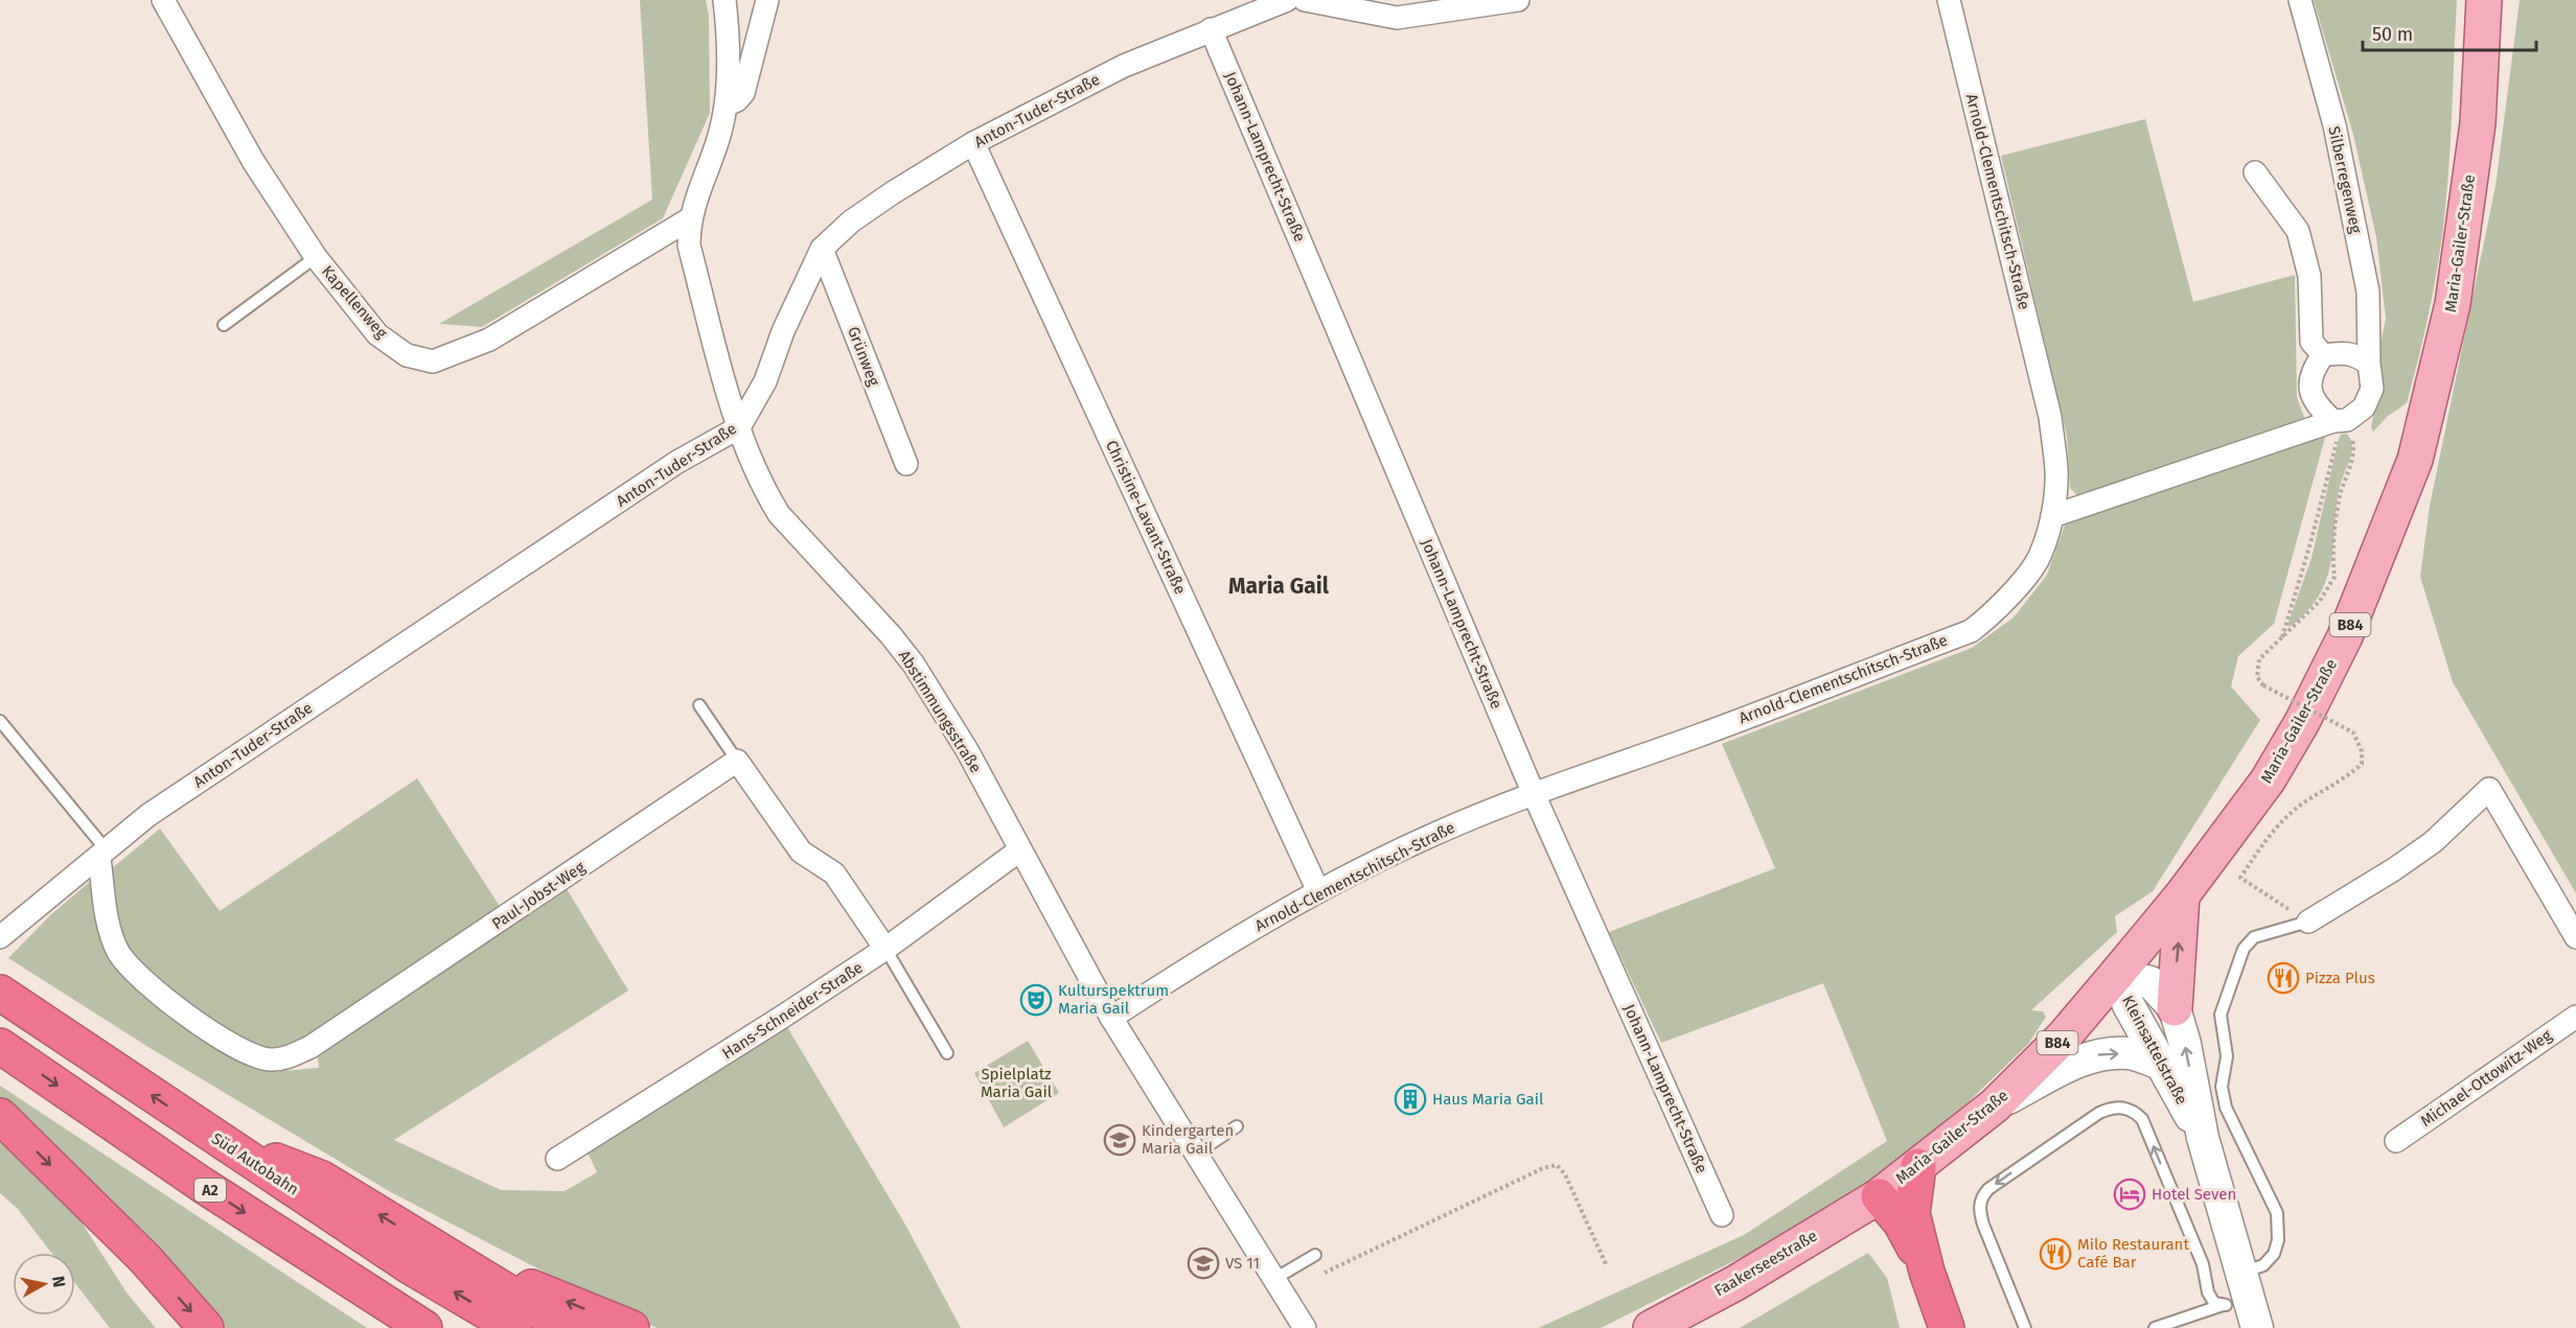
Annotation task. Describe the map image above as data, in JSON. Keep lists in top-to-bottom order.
{
  "streets": {
    "highway": ["Süd Autobahn", "A2"],
    "main road": [
      "Maria-Gailer-Straße",
      "B84",
      "Kleinsattelstraße",
      "Faakerseestraße"
    ],
    "street": [
      "Anton-Tuder-Straße",
      "Johann-Lamprecht-Straße",
      "Silberregenweg",
      "Arnold-Clementschitsch-Straße",
      "Kapellenweg",
      "Grünweg",
      "Christine-Lavant-Straße",
      "Abstimmungsstraße",
      "Paul-Jobst-Weg",
      "Hans-Schneider-Straße",
      "Michael-Ottowitz-Weg"
    ]
  },
  "crossings": [
    ["Anton-Tuder-Straße", "Johann-Lamprecht-Straße"],
    ["Anton-Tuder-Straße", "Grünweg"],
    ["Anton-Tuder-Straße", "Christine-Lavant-Straße"],
    ["Anton-Tuder-Straße", "Abstimmungsstraße"],
    ["Anton-Tuder-Straße", "Paul-Jobst-Weg"],
    ["Johann-Lamprecht-Straße", "Arnold-Clementschitsch-Straße"],
    ["Silberregenweg", "Arnold-Clementschitsch-Straße"],
    ["Arnold-Clementschitsch-Straße", "Christine-Lavant-Straße"],
    ["Arnold-Clementschitsch-Straße", "Abstimmungsstraße"],
    ["Maria-Gailer-Straße", "Kleinsattelstraße"],
    ["Maria-Gailer-Straße", "Faakerseestraße"],
    ["Kapellenweg", "Abstimmungsstraße"],
    ["Abstimmungsstraße", "Hans-Schneider-Straße"]
  ],
  "districts": ["Maria Gail"],
  "parks": ["Spielplatz Maria Gail"],
  "places": {
    "restaurant": ["Pizza Plus", "Milo Restaurant Café Bar"],
    "theatre": ["Kulturspektrum Maria Gail"],
    "building": ["Haus Maria Gail"],
    "school or university": ["Kindergarten Maria Gail", "VS 11"],
    "hotel": ["Hotel Seven"]
  },
  "scale_bar": "50 m",
  "north": "right"
}
